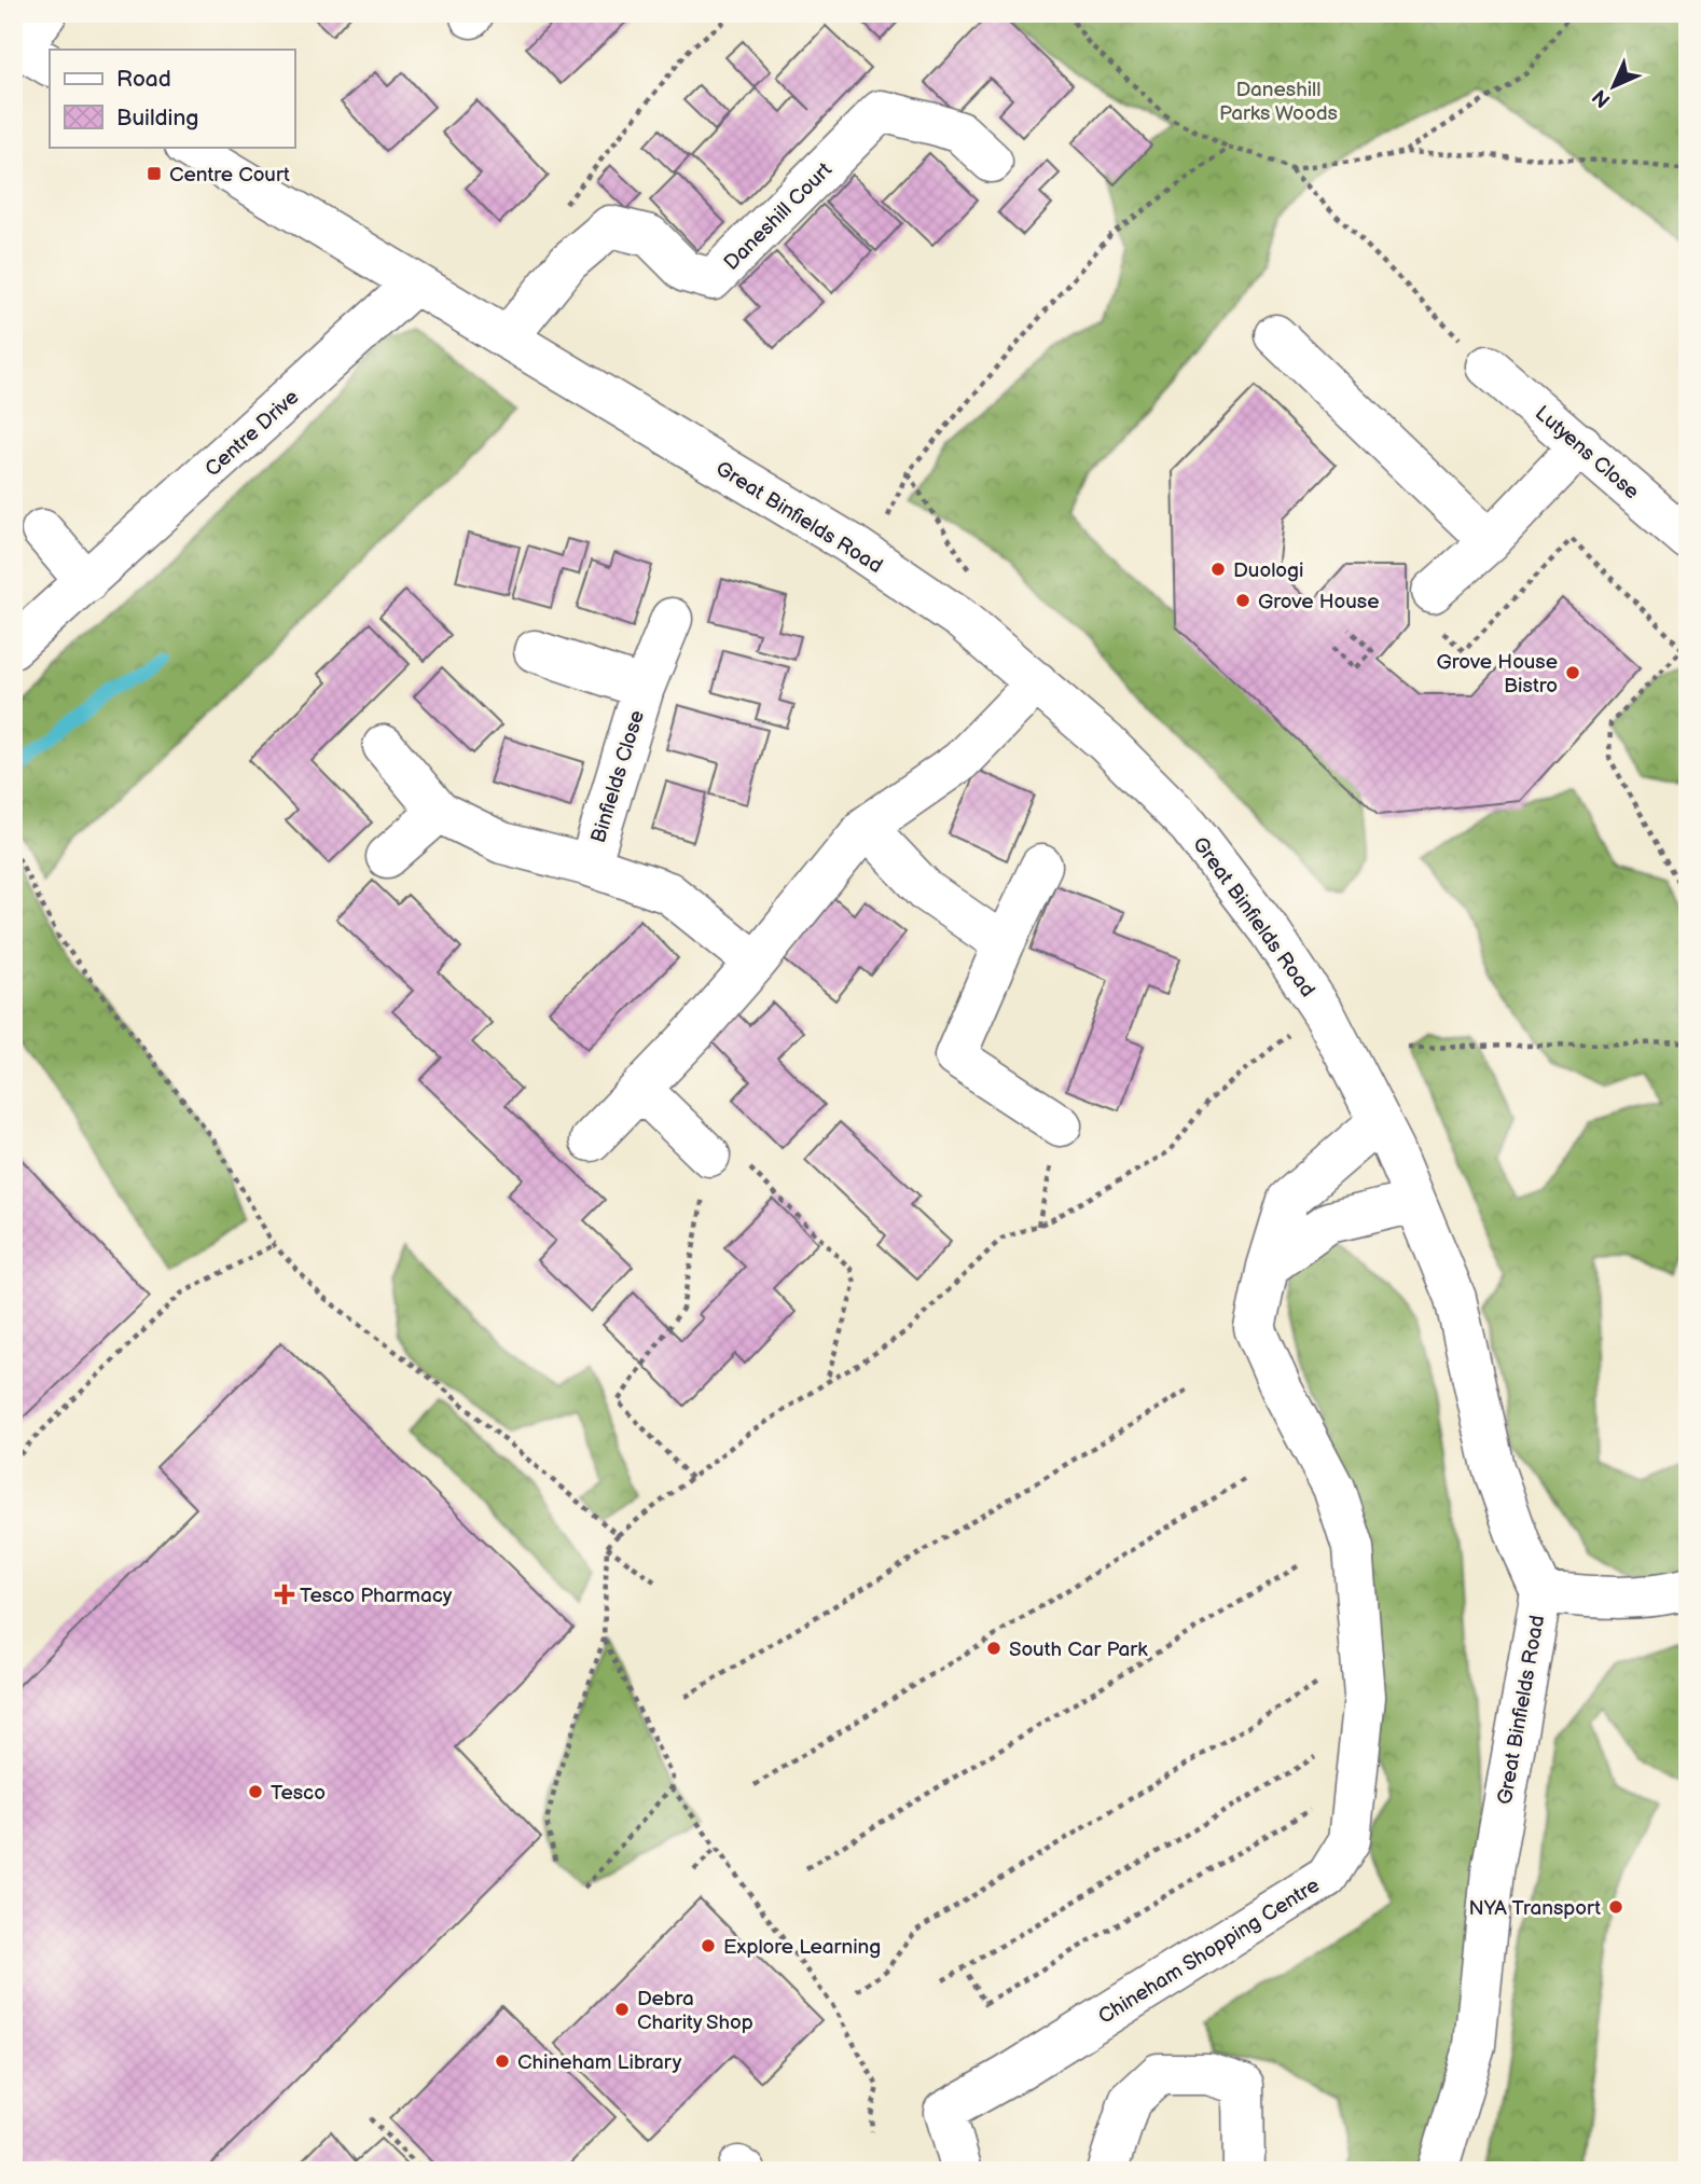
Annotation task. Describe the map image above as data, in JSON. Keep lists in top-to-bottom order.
{
  "streets": {
    "street": [
      "Daneshill Court",
      "Centre Drive",
      "Lutyens Close",
      "Great Binfields Road",
      "Binfields Close",
      "Chineham Shopping Centre"
    ]
  },
  "crossings": [
    ["Daneshill Court", "Great Binfields Road"],
    ["Centre Drive", "Great Binfields Road"],
    ["Great Binfields Road", "Chineham Shopping Centre"]
  ],
  "parks": ["Daneshill Parks Woods"],
  "places": {
    "transit": ["Centre Court"],
    "other": [
      "Duologi",
      "Grove House",
      "Grove House Bistro",
      "South Car Park",
      "Tesco",
      "NYA Transport",
      "Explore Learning",
      "Debra Charity Shop",
      "Chineham Library"
    ],
    "health": ["Tesco Pharmacy"]
  },
  "legend": ["Road", "Building"],
  "north": "bottom left"
}
